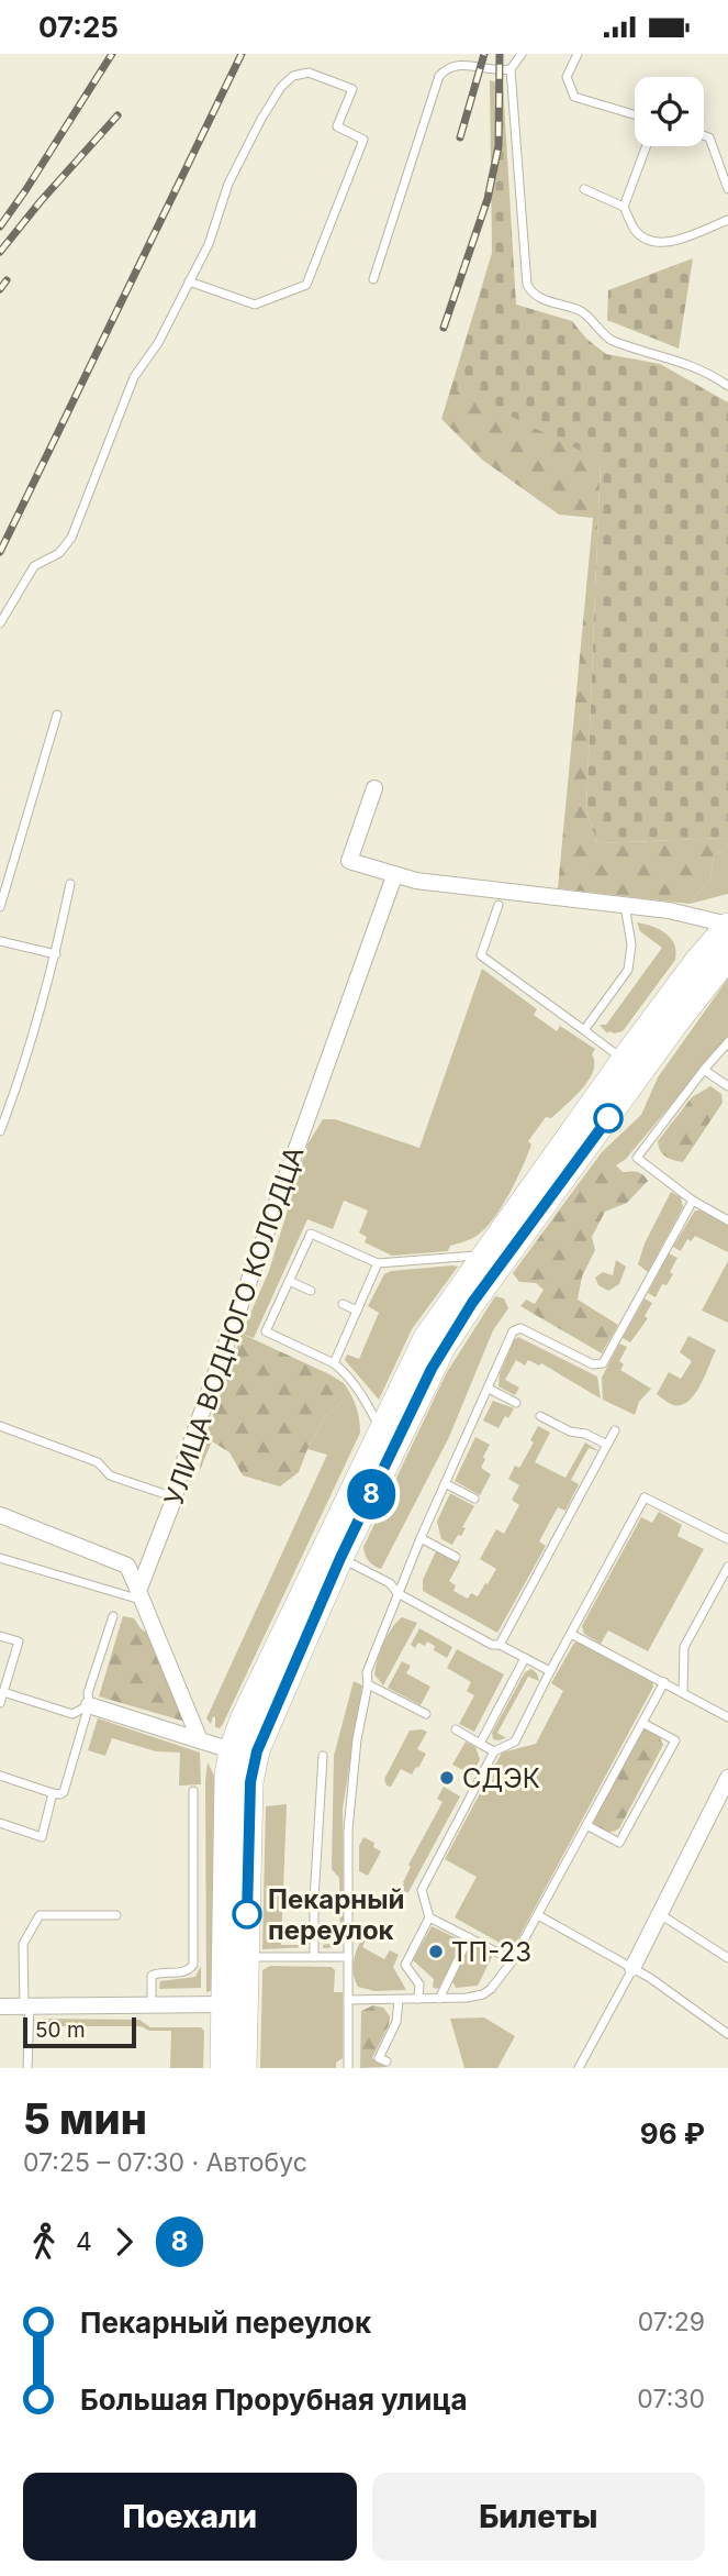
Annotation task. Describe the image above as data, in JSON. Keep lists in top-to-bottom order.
{
  "streets": {
    "street": ["УЛИЦА ВОДНОГО КОЛОДЦА"]
  },
  "places": ["СДЭК", "Пекарный переулок", "ТП-23"],
  "lines": ["bus line 8"],
  "scale_bar": "50 m",
  "page": {
    "status": "07:25",
    "on_map": "8",
    "scale": "50 m",
    "heading": ["5 мин", "07:25 – 07:30 · Автобус", "96 ₽"],
    "legs": ["4", "8"],
    "list": [
      {
        "name": "Пекарный переулок",
        "value": "07:29"
      },
      {
        "name": "Большая Прорубная улица",
        "value": "07:30"
      }
    ],
    "buttons": ["Поехали", "Билеты"]
  }
}
